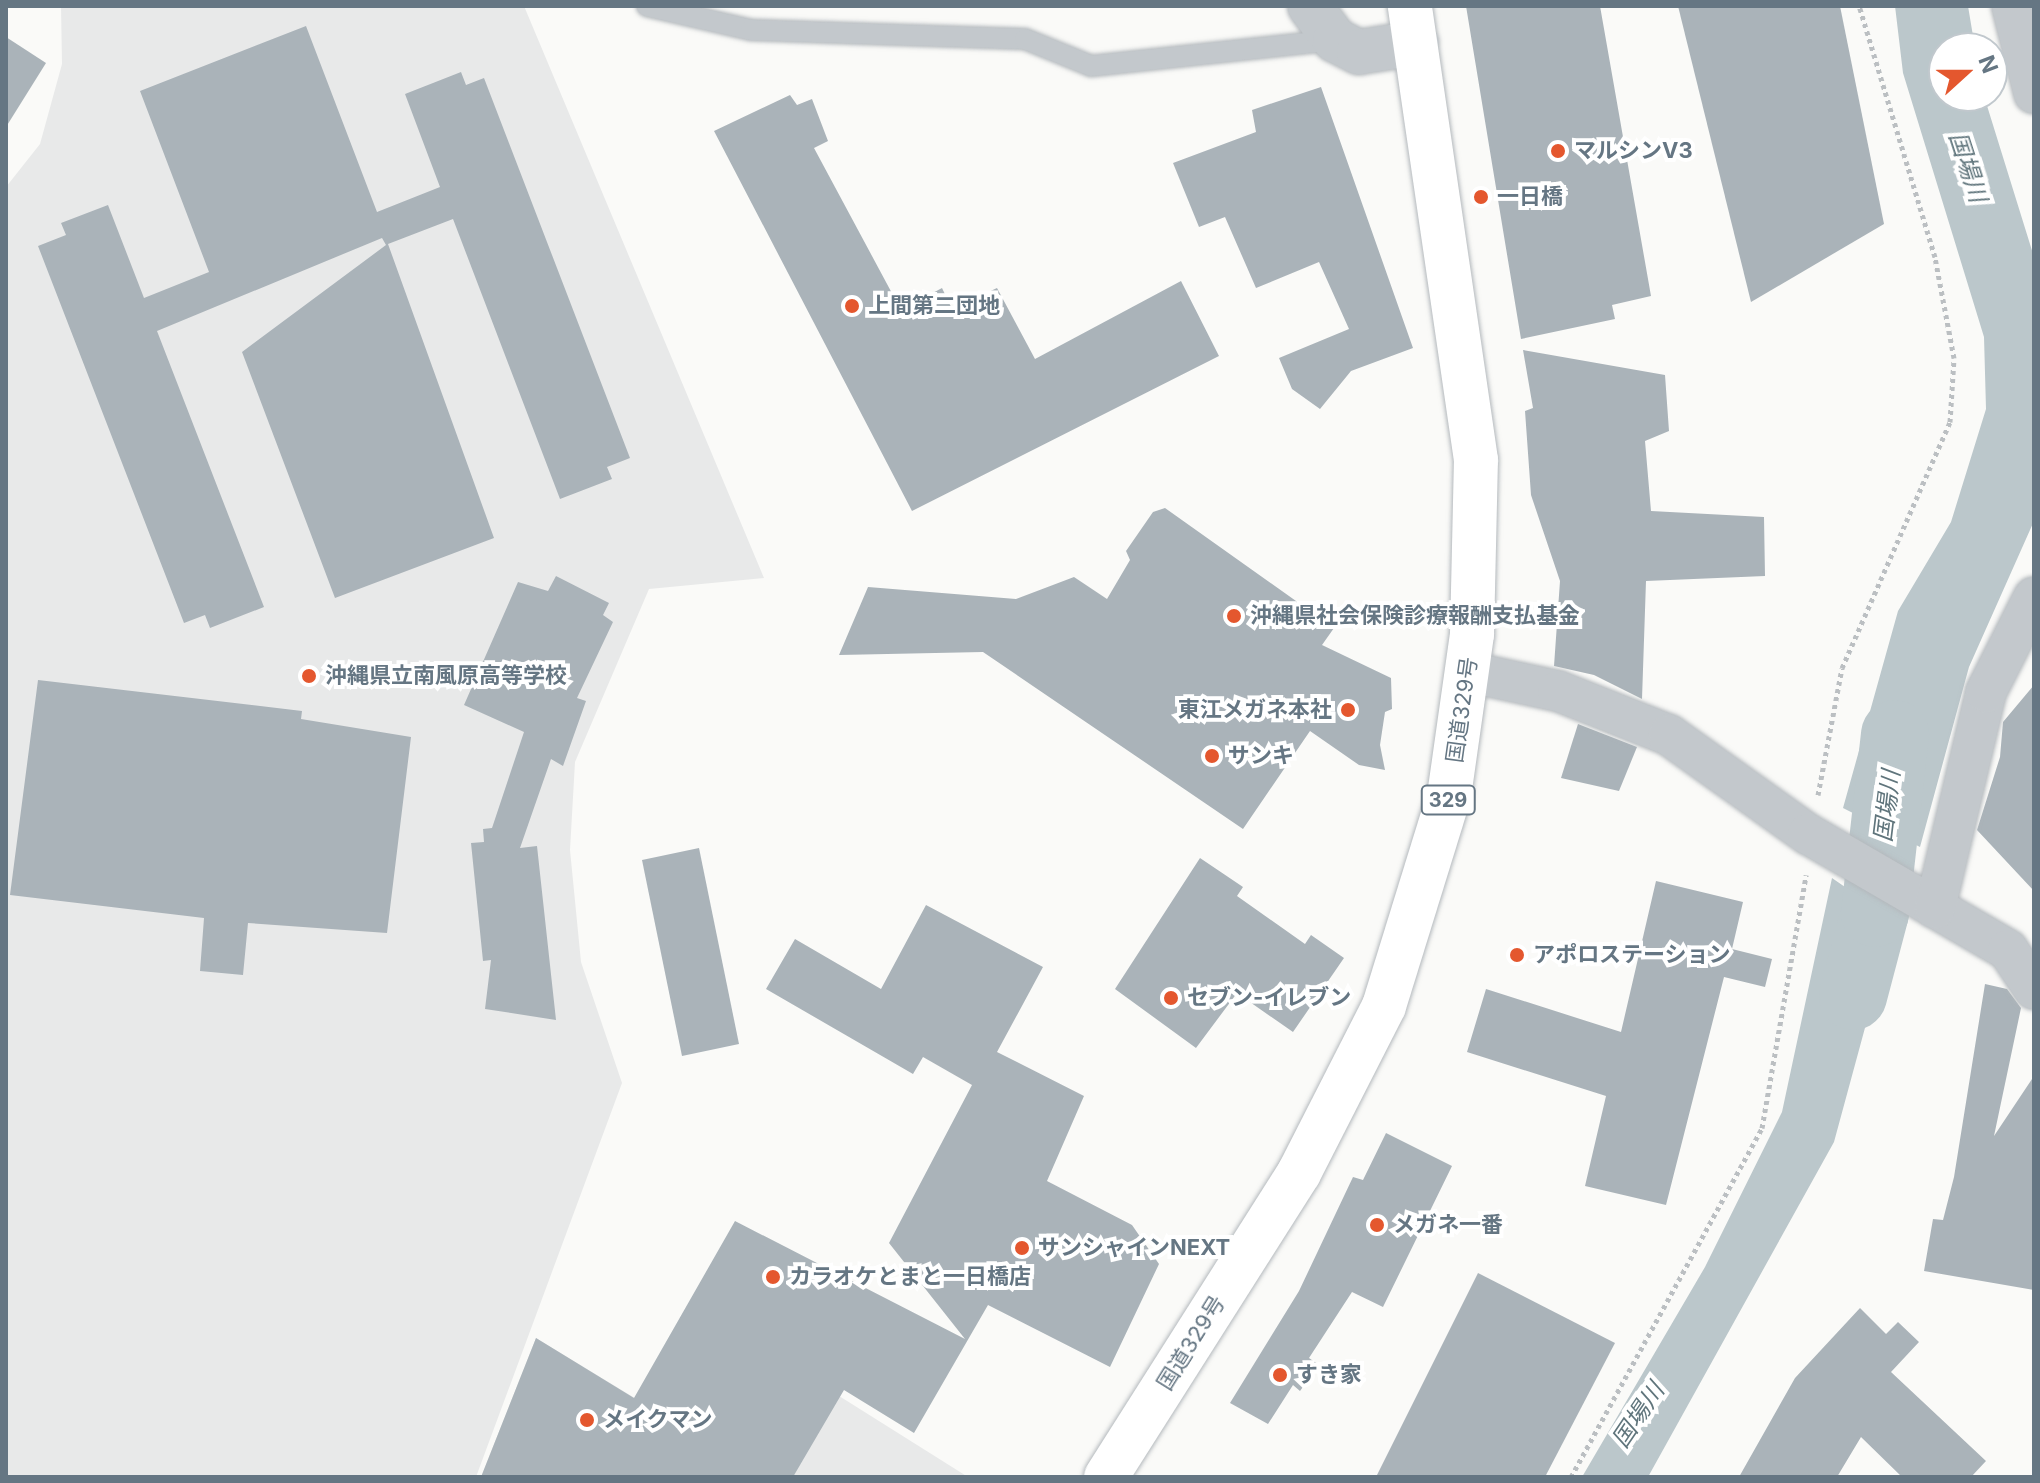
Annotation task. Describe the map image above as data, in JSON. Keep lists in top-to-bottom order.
{
  "streets": {
    "highway": ["国道329号", "329"]
  },
  "water": ["国場川"],
  "places": [
    "マルシンV3",
    "一日橋",
    "上間第二団地",
    "沖縄県社会保険診療報酬支払基金",
    "沖縄県立南風原高等学校",
    "東江メガネ本社",
    "サンキ",
    "アポロステーション",
    "セブン-イレブン",
    "メガネ一番",
    "サンシャインNEXT",
    "カラオケとまと一日橋店",
    "すき家",
    "メイクマン"
  ],
  "north": "right"
}
